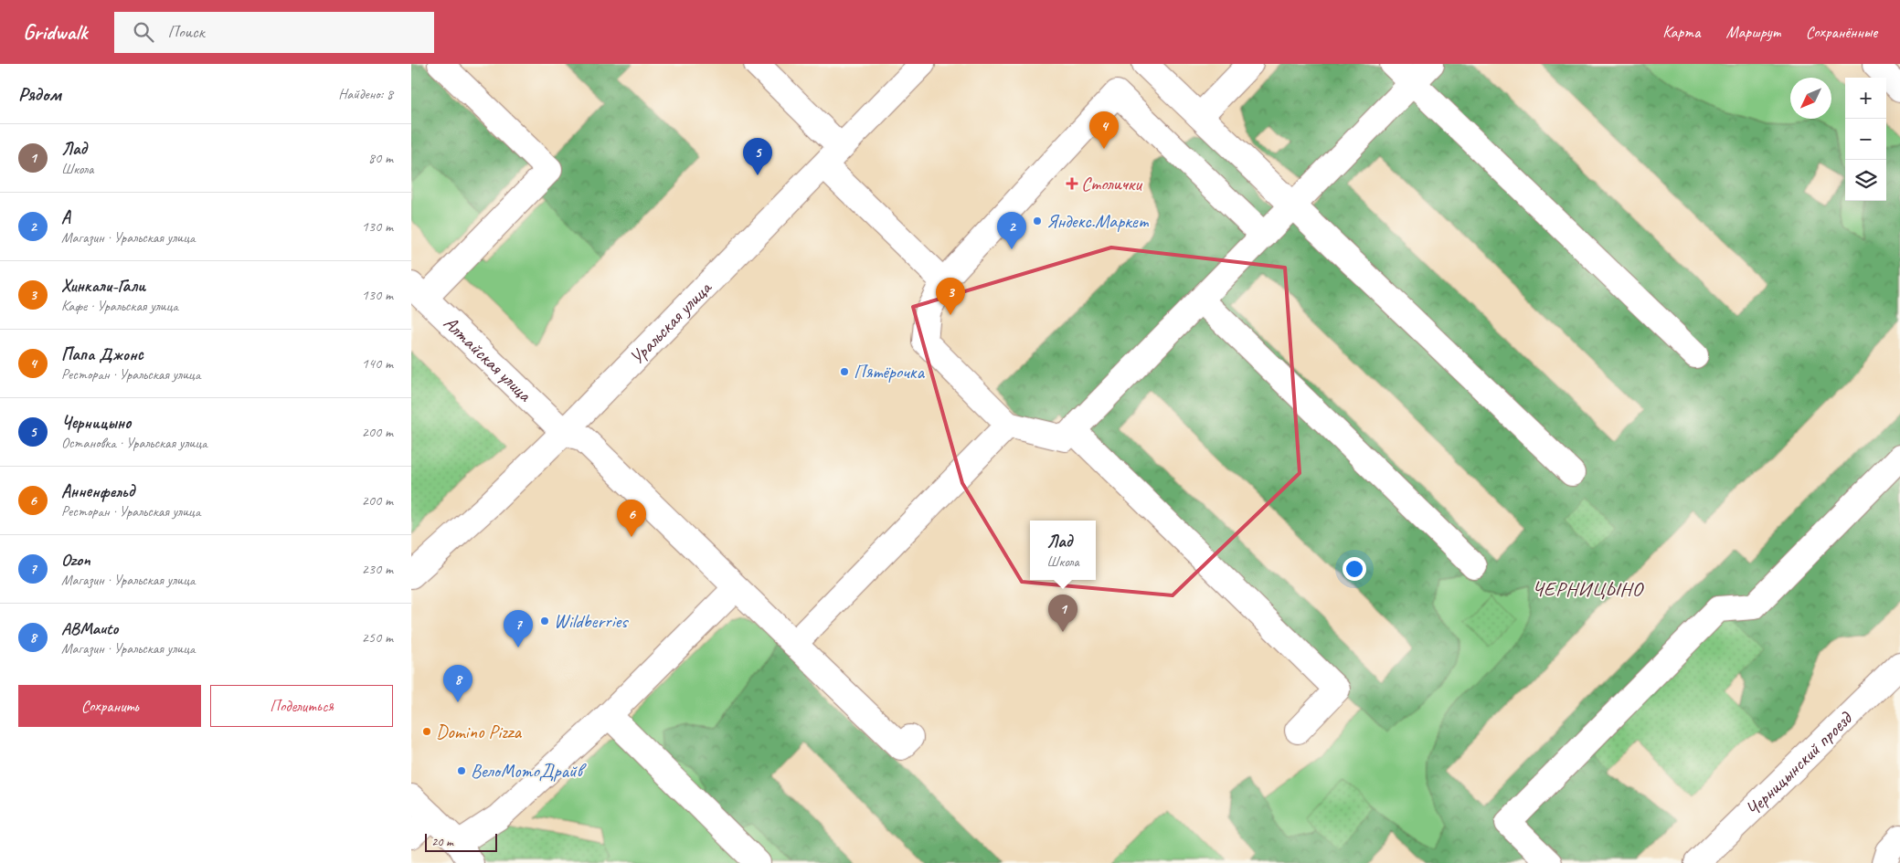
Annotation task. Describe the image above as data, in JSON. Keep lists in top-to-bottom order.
{
  "streets": {
    "main road": ["Уральская улица", "Алтайская улица", "Черницынский проезд"]
  },
  "crossings": [
    ["Уральская улица", "Алтайская улица"]
  ],
  "districts": ["ЧЕРНИЦЫНО"],
  "places": {
    "health": ["Столички"],
    "other": [
      "Яндекс.Маркет",
      "Пятёрочка",
      "Wildberries",
      "Domino Pizza",
      "ВелоМотоДрайв"
    ]
  },
  "scale_bar": "20 m",
  "north": "bottom left",
  "page": {
    "header": "Gridwalk",
    "search": "Поиск",
    "nav": ["Карта", "Маршрут", "Сохранённые"],
    "heading": ["Рядом", "Найдено: 8"],
    "map_buttons": ["+", "−"],
    "pins": [
      "4",
      "5",
      "2",
      "3",
      "6",
      "1",
      "7",
      "8"
    ],
    "list": [
      {
        "mark": "1",
        "name": "Лад",
        "note": "Школа",
        "value": "80 m"
      },
      {
        "mark": "2",
        "name": "А",
        "note": "Магазин · Уральская улица",
        "value": "130 m"
      },
      {
        "mark": "3",
        "name": "Хинкали-Гали",
        "note": "Кафе · Уральская улица",
        "value": "130 m"
      },
      {
        "mark": "4",
        "name": "Папа Джонс",
        "note": "Ресторан · Уральская улица",
        "value": "140 m"
      },
      {
        "mark": "5",
        "name": "Черницыно",
        "note": "Остановка · Уральская улица",
        "value": "200 m"
      },
      {
        "mark": "6",
        "name": "Анненфельд",
        "note": "Ресторан · Уральская улица",
        "value": "200 m"
      },
      {
        "mark": "7",
        "name": "Ozon",
        "note": "Магазин · Уральская улица",
        "value": "230 m"
      },
      {
        "mark": "8",
        "name": "ABMauto",
        "note": "Магазин · Уральская улица",
        "value": "250 m"
      }
    ],
    "popup": ["Лад", "Школа"],
    "buttons": ["Сохранить", "Поделиться"],
    "scale": "20 m"
  }
}
